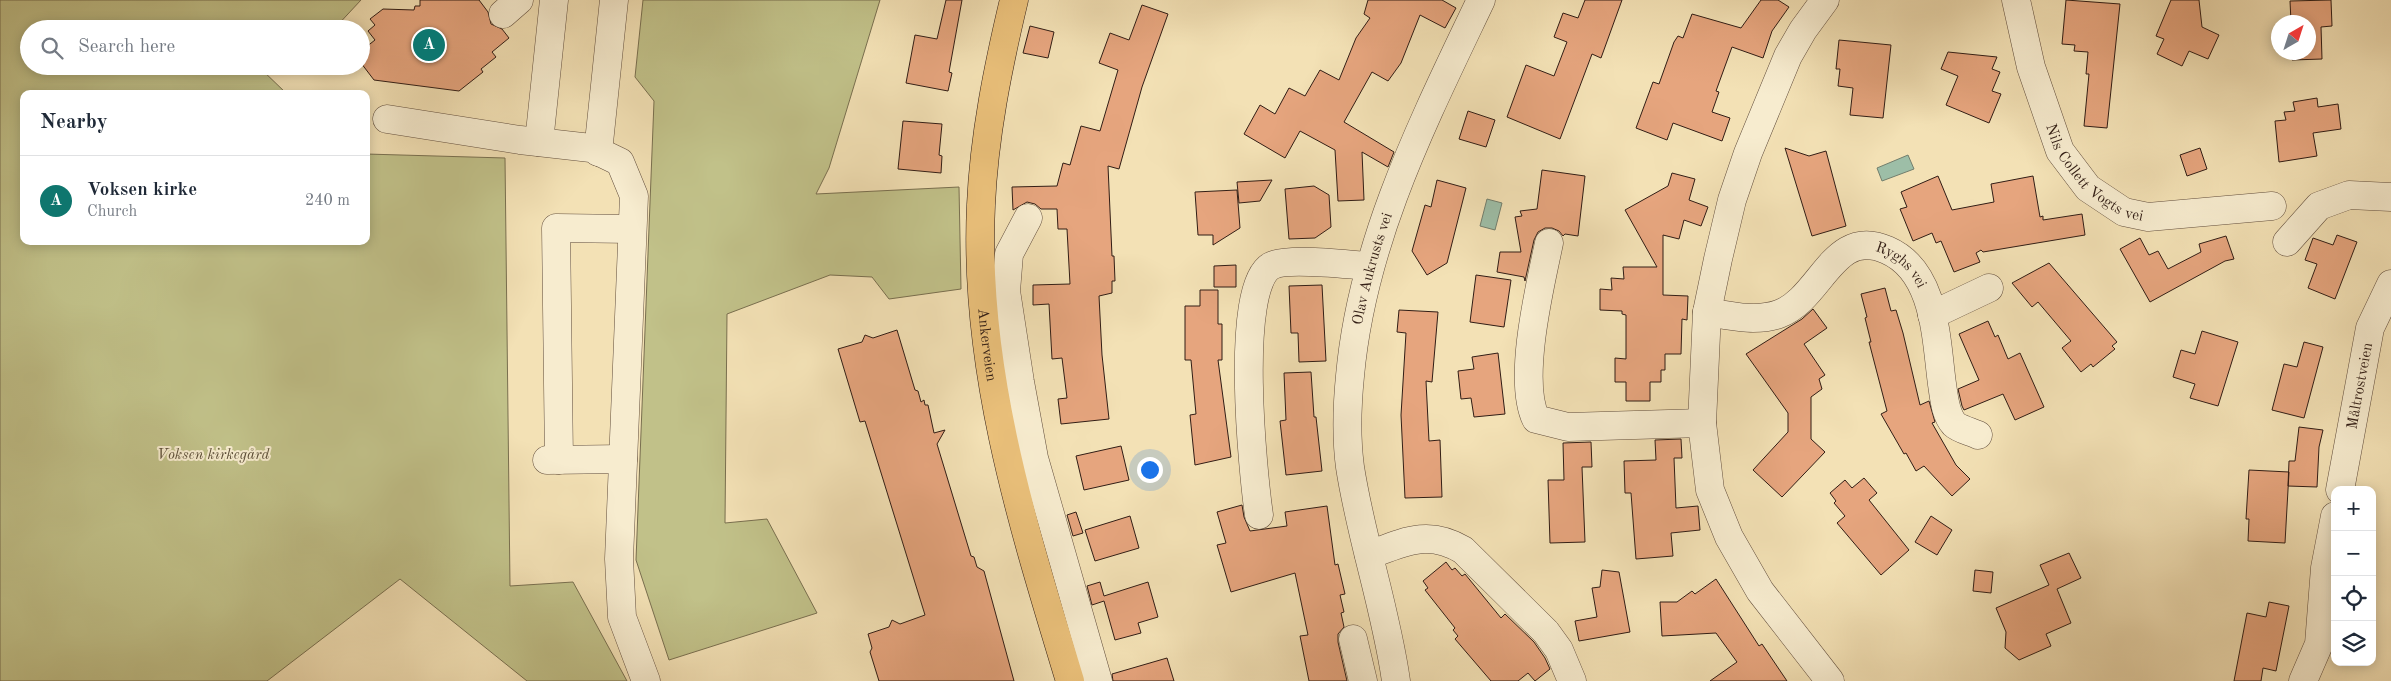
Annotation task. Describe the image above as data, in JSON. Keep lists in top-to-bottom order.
{
  "streets": {
    "main road": ["Ankerveien"],
    "street": [
      "Nils Collett Vogts vei",
      "Olav Aukrusts vei",
      "Ryghs vei",
      "Måltrostveien"
    ]
  },
  "parks": ["Voksen kirkegård"],
  "north": "top right",
  "page": {
    "search": "Search here",
    "pins": "A",
    "heading": "Nearby",
    "list": [
      {
        "mark": "A",
        "name": "Voksen kirke",
        "note": "Church",
        "value": "240 m"
      }
    ],
    "map_buttons": ["+", "−"]
  }
}
